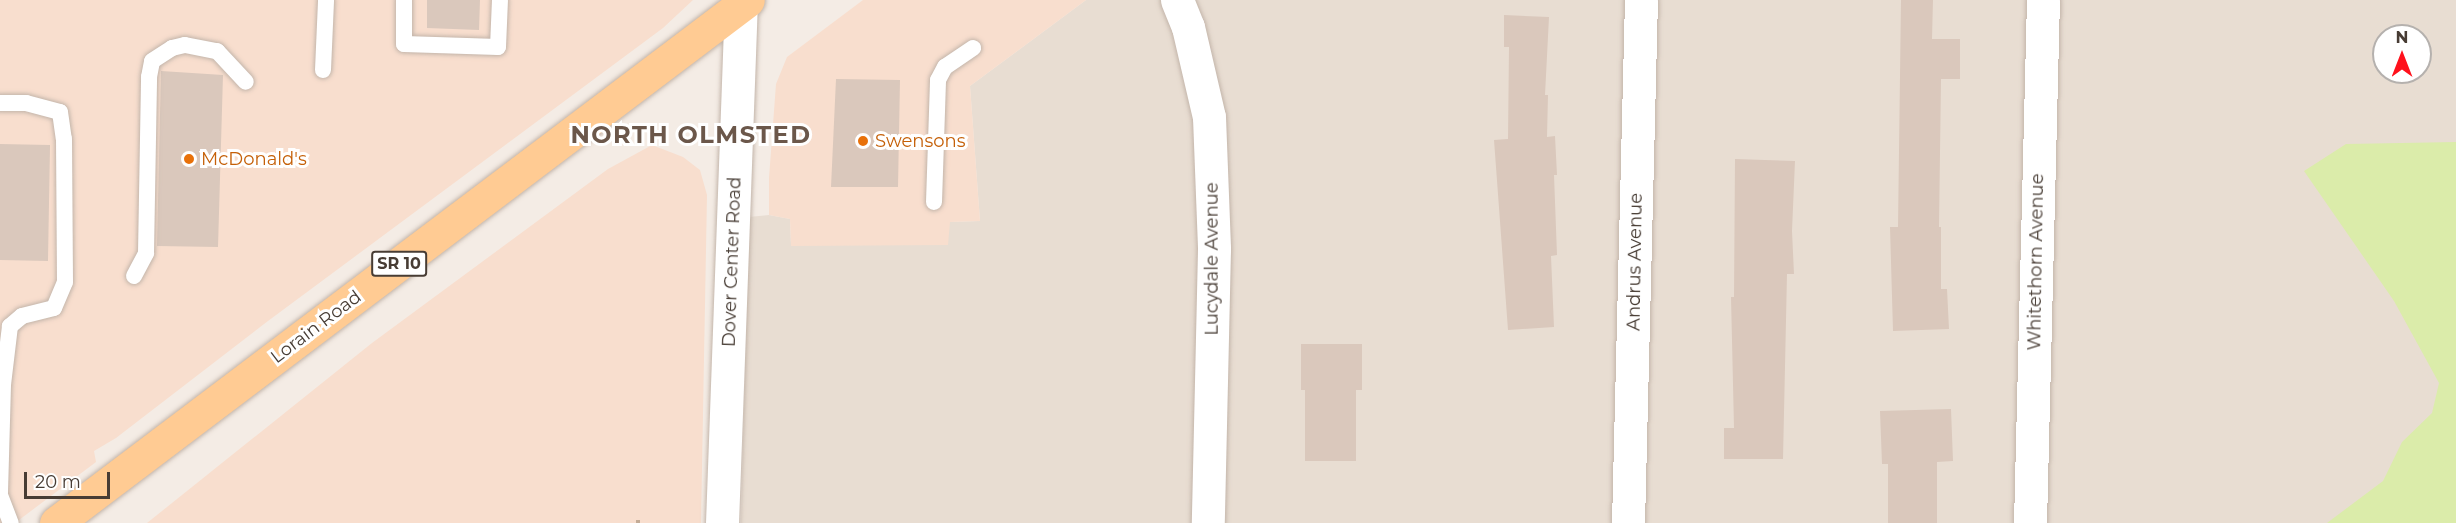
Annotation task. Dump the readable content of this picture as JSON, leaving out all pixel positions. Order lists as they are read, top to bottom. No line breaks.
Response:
{"streets":{"main road":["SR 10","Lorain Road"],"street":["Lucydale Avenue","Dover Center Road","Andrus Avenue","Whitethorn Avenue"]},"crossings":[["Dover Center Road","Lorain Road"]],"districts":["NORTH OLMSTED"],"places":["Swensons","McDonald's"],"scale_bar":"20 m","north":"top"}
